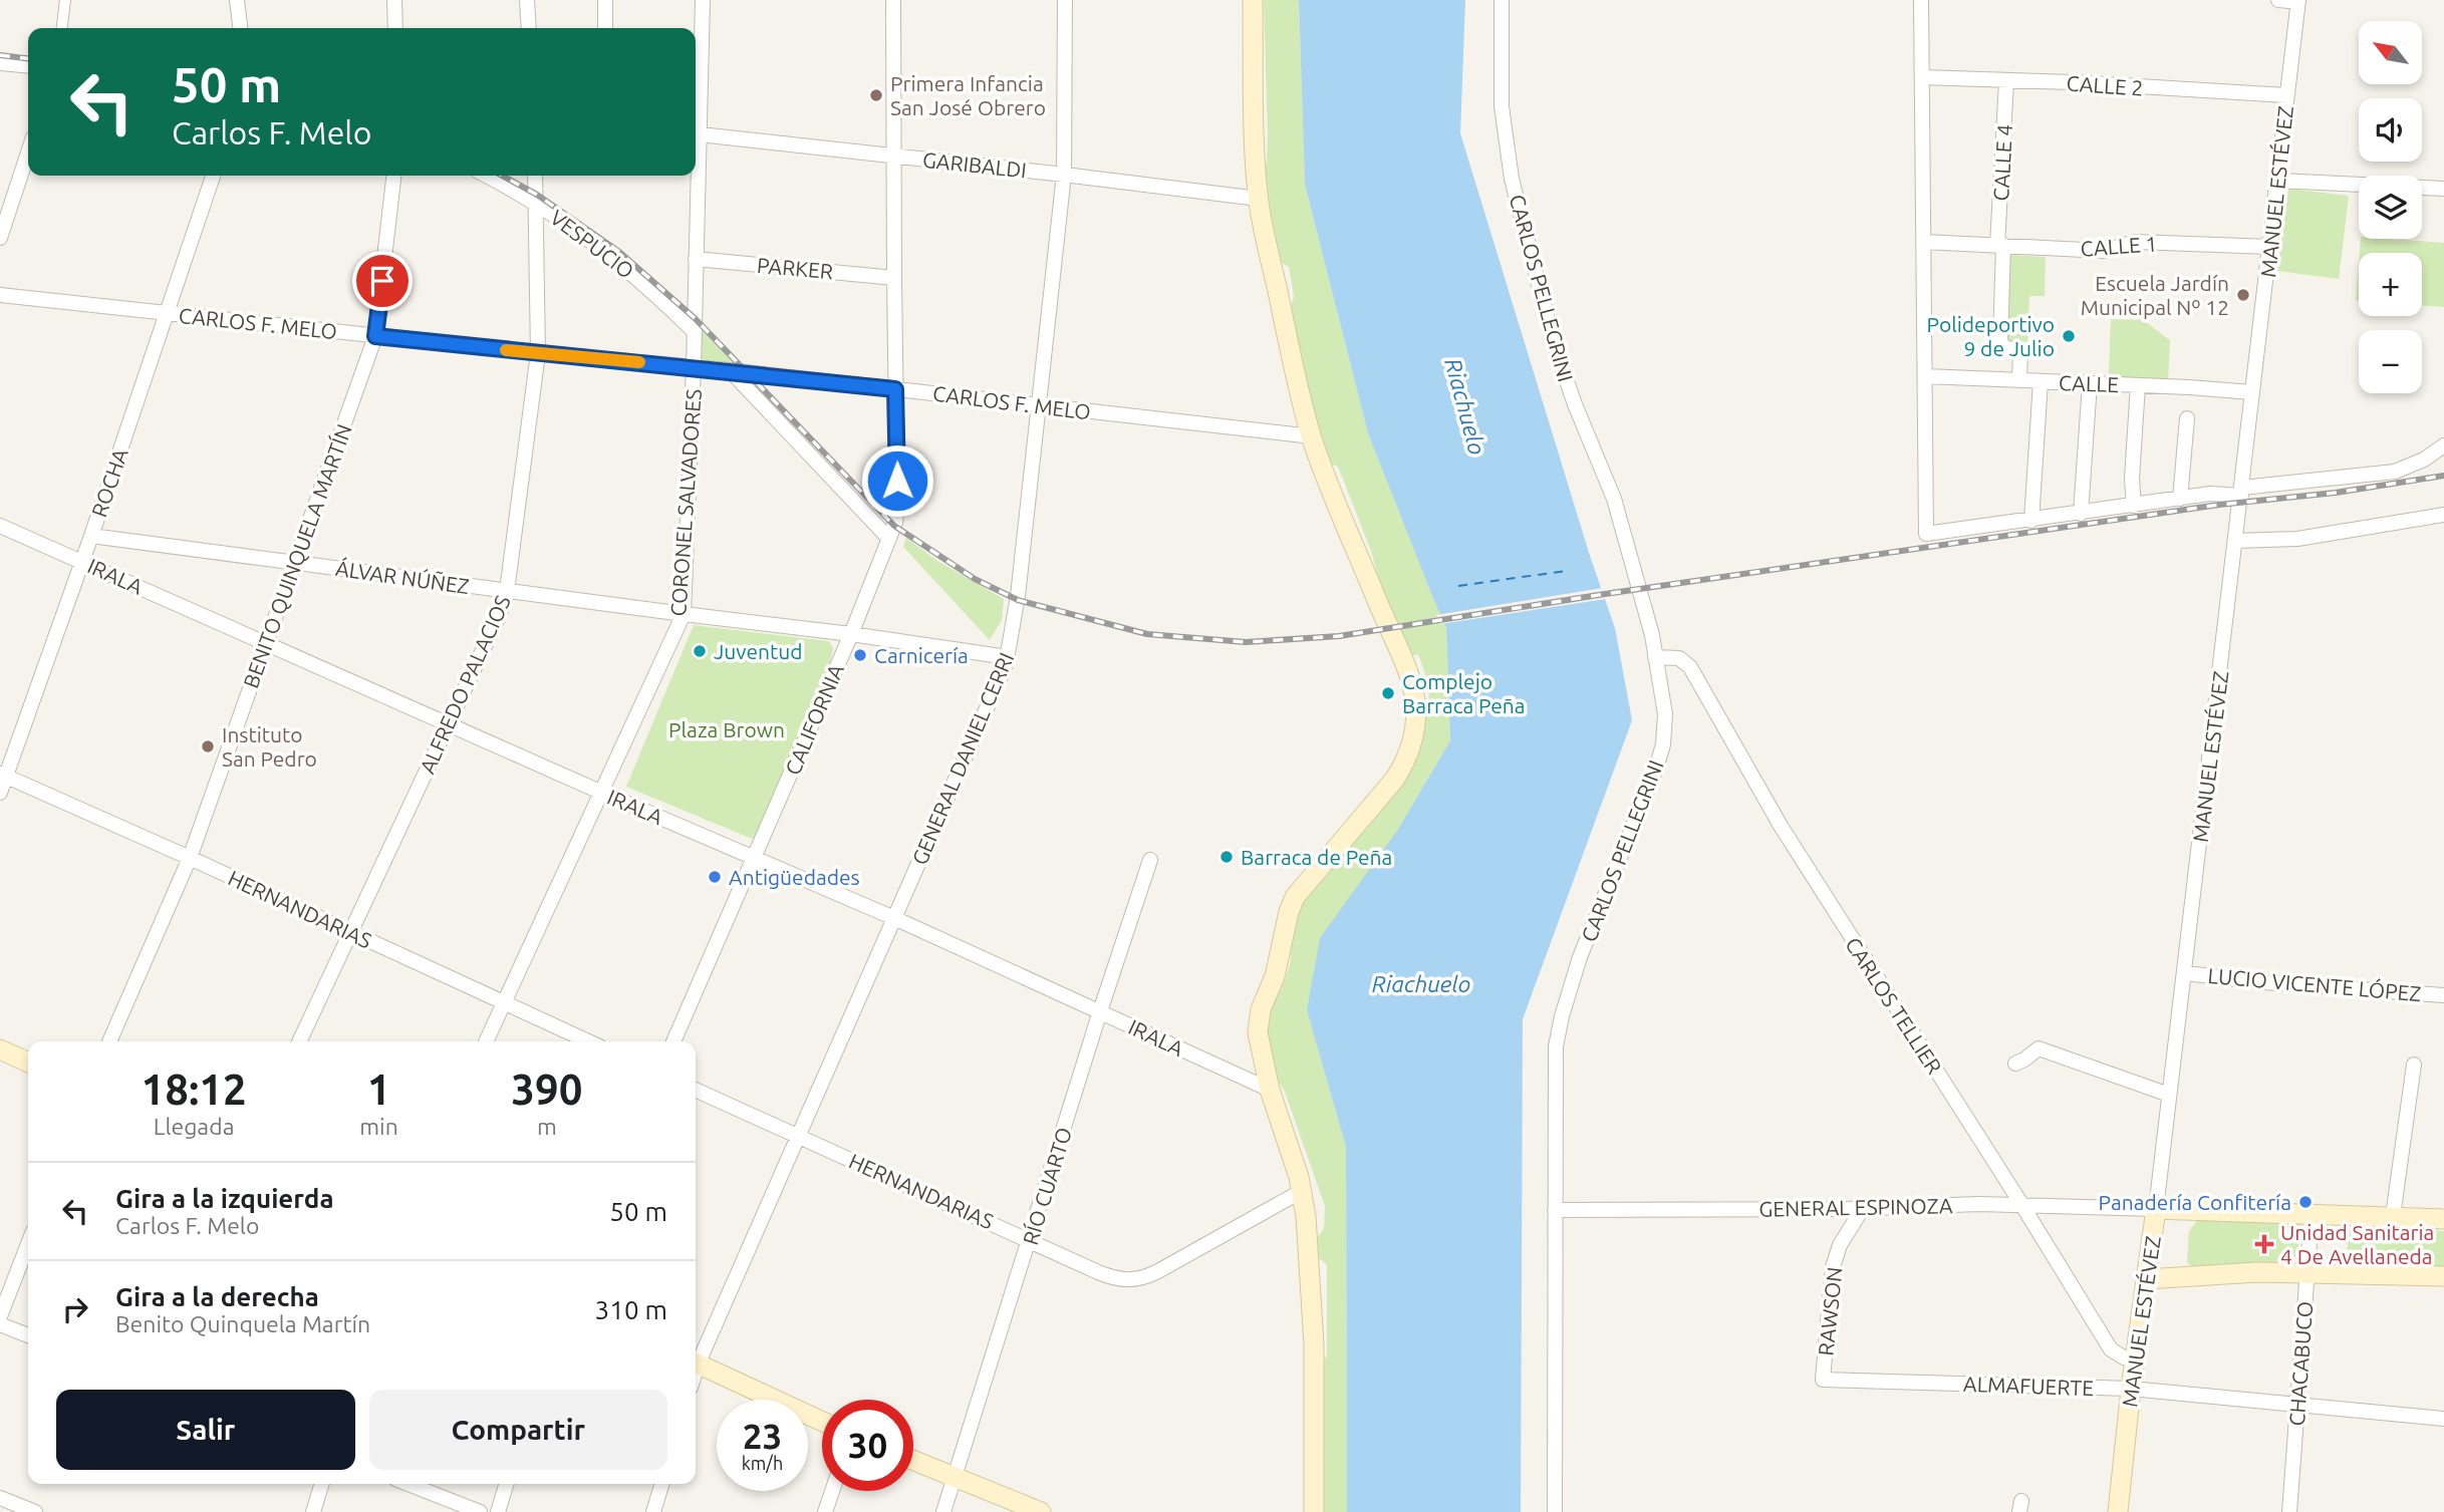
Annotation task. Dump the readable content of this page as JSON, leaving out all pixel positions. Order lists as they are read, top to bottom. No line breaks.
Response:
{"streets":{"main road":["MANUEL ESTÉVEZ"],"street":["CALLE 2","CALLE 4","GARIBALDI","VESPUCIO","CALLE 1","PARKER","CARLOS PELLEGRINI","CARLOS F. MELO","CALLE","ROCHA","CORONEL SALVADORES","BENITO QUINQUELA MARTÍN","IRALA","ÁLVAR NÚÑEZ","ALFREDO PALACIOS","CALIFORNIA","GENERAL DANIEL CERRI","HERNANDARIAS","LUCIO VICENTE LÓPEZ","CARLOS TELLIER","RÍO CUARTO","GENERAL ESPINOZA","RAWSON","CHACABUCO","ALMAFUERTE"]},"crossings":[["CALLE 2","CALLE 4"],["CALLE 2","MANUEL ESTÉVEZ"],["CALLE 4","CALLE 1"],["CALLE 4","CALLE"],["GARIBALDI","CALIFORNIA"],["GARIBALDI","GENERAL DANIEL CERRI"],["MANUEL ESTÉVEZ","CALLE 1"],["MANUEL ESTÉVEZ","CALLE"],["MANUEL ESTÉVEZ","LUCIO VICENTE LÓPEZ"],["MANUEL ESTÉVEZ","CARLOS TELLIER"],["MANUEL ESTÉVEZ","GENERAL ESPINOZA"],["MANUEL ESTÉVEZ","ALMAFUERTE"],["VESPUCIO","CORONEL SALVADORES"],["VESPUCIO","ALFREDO PALACIOS"],["PARKER","CORONEL SALVADORES"],["PARKER","CALIFORNIA"],["CARLOS PELLEGRINI","CARLOS TELLIER"],["CARLOS PELLEGRINI","GENERAL ESPINOZA"],["CARLOS F. MELO","ROCHA"],["CARLOS F. MELO","CORONEL SALVADORES"],["CARLOS F. MELO","BENITO QUINQUELA MARTÍN"],["CARLOS F. MELO","ALFREDO PALACIOS"],["CARLOS F. MELO","CALIFORNIA"],["CARLOS F. MELO","GENERAL DANIEL CERRI"],["ROCHA","IRALA"],["ROCHA","ÁLVAR NÚÑEZ"],["ROCHA","HERNANDARIAS"],["CORONEL SALVADORES","IRALA"],["CORONEL SALVADORES","ÁLVAR NÚÑEZ"],["CORONEL SALVADORES","HERNANDARIAS"],["BENITO QUINQUELA MARTÍN","IRALA"],["BENITO QUINQUELA MARTÍN","ÁLVAR NÚÑEZ"],["BENITO QUINQUELA MARTÍN","HERNANDARIAS"],["IRALA","ALFREDO PALACIOS"],["IRALA","CALIFORNIA"],["IRALA","GENERAL DANIEL CERRI"],["IRALA","RÍO CUARTO"],["ÁLVAR NÚÑEZ","ALFREDO PALACIOS"],["ÁLVAR NÚÑEZ","CALIFORNIA"],["ÁLVAR NÚÑEZ","GENERAL DANIEL CERRI"],["ALFREDO PALACIOS","HERNANDARIAS"],["GENERAL DANIEL CERRI","HERNANDARIAS"],["HERNANDARIAS","RÍO CUARTO"],["CARLOS TELLIER","GENERAL ESPINOZA"],["GENERAL ESPINOZA","RAWSON"],["RAWSON","ALMAFUERTE"],["CHACABUCO","ALMAFUERTE"]],"water":["Riachuelo"],"parks":["Plaza Brown"],"places":{"other":["Primera Infancia San José Obrero","Escuela Jardín Municipal Nº 12","Polideportivo 9 de Julio","Juventud","Carnicería","Complejo Barraca Peña","Instituto San Pedro","Barraca de Peña","Antigüedades","Panadería Confitería"],"health":["Unidad Sanitaria 4 De Avellaneda"]},"north":"top left","page":{"map_buttons":["+","−"],"turn":["50 m","Carlos F. Melo"],"eta":["18:12","Llegada","1","min","390","m"],"list":[{"name":"Gira a la izquierda","note":"Carlos F. Melo","value":"50 m"},{"name":"Gira a la derecha","note":"Benito Quinquela Martín","value":"310 m"}],"buttons":["Salir","Compartir"],"speed":"23 km/h","limit":"30"}}
